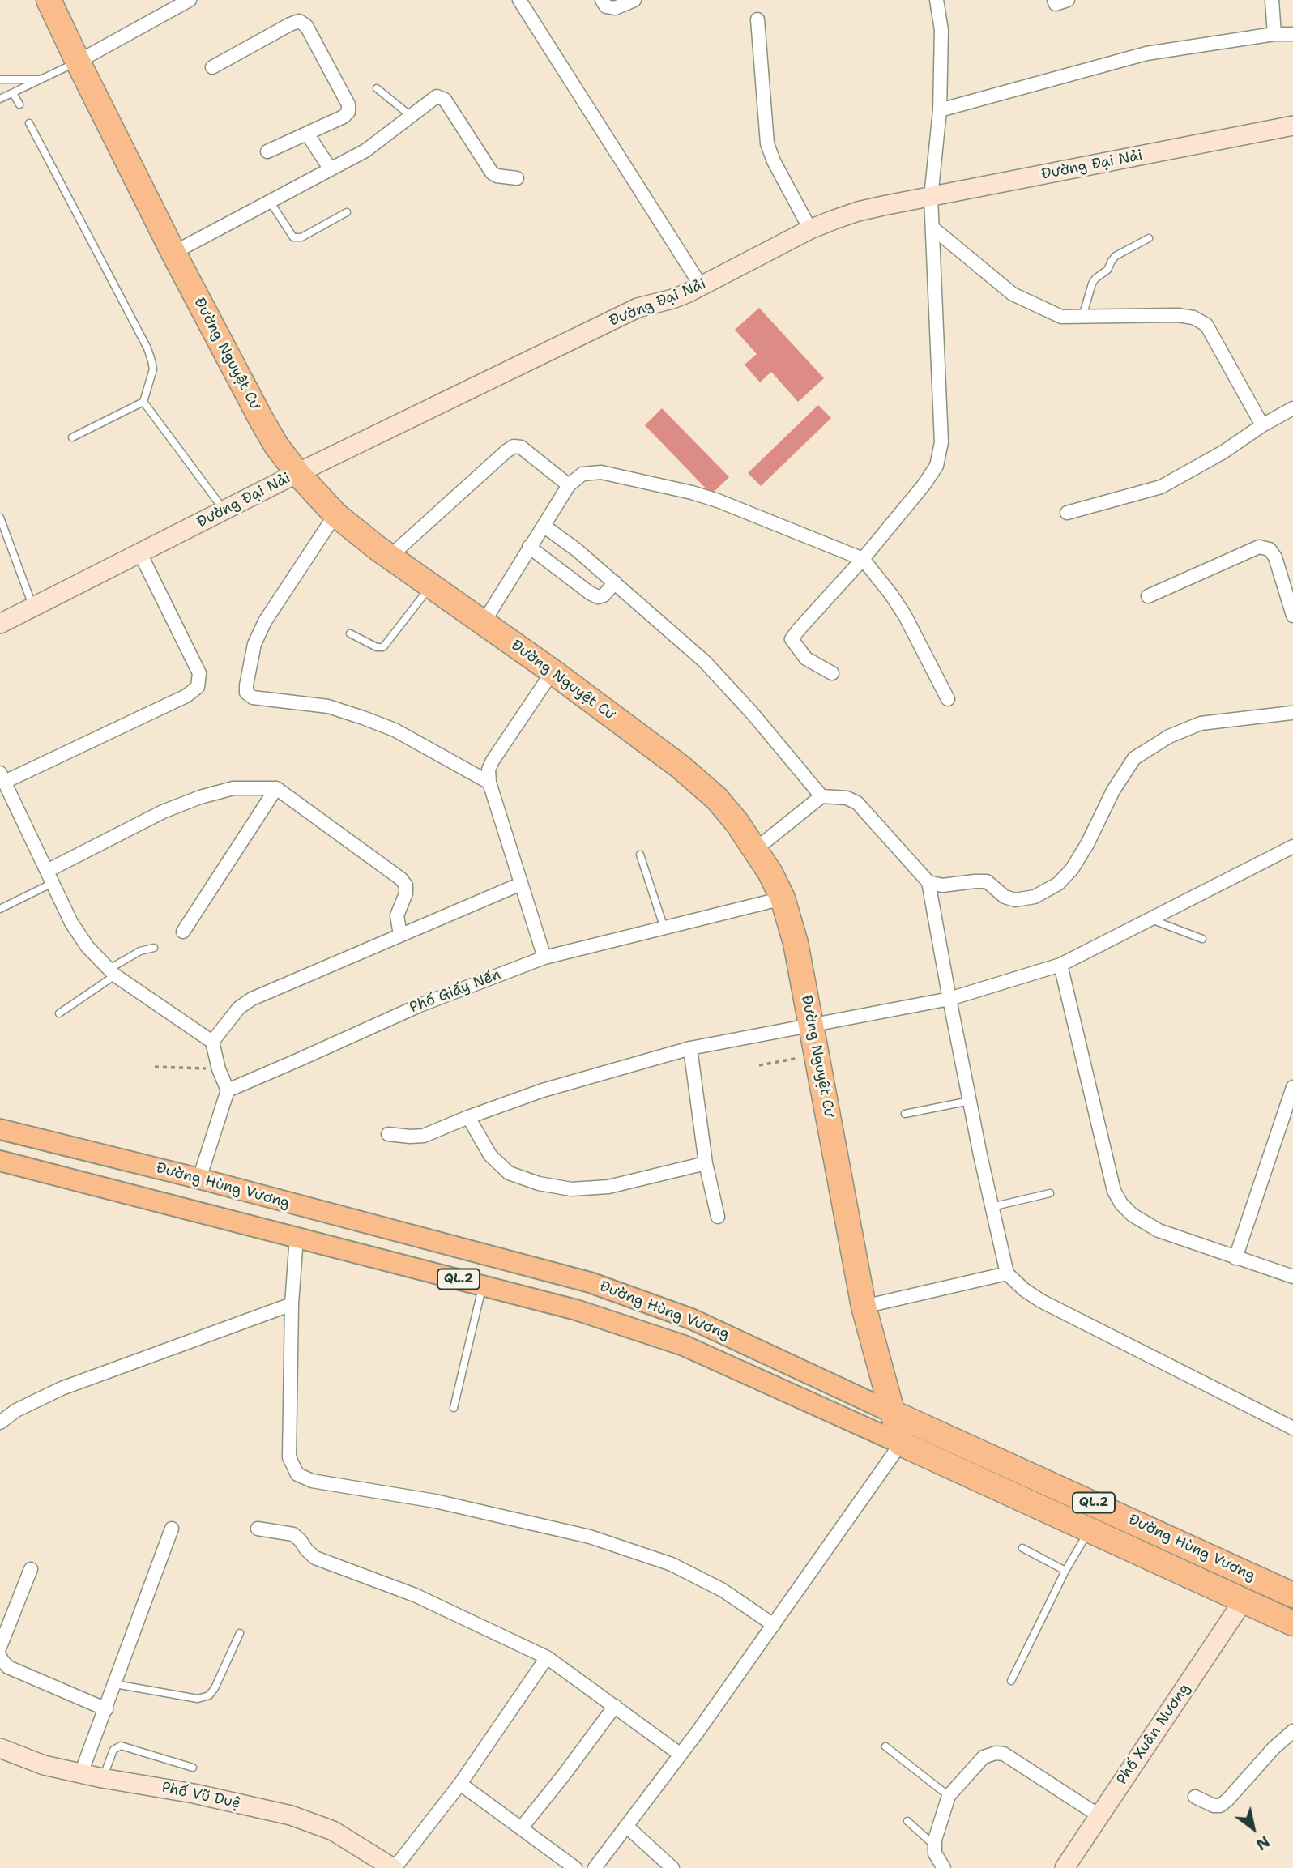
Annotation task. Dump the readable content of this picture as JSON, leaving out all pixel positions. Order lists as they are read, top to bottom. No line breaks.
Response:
{"streets":{"highway":["Đường Nguyệt Cư","Đường Hùng Vương","QL.2"],"street":["Đường Đại Nải","Phố Giấy Nến","Phố Xuân Nương","Phố Vũ Duệ"]},"crossings":[["Đường Đại Nải","Đường Nguyệt Cư"],["Đường Nguyệt Cư","Phố Giấy Nến"],["Đường Nguyệt Cư","Đường Hùng Vương"],["Đường Hùng Vương","Phố Xuân Nương"]],"north":"bottom right"}
